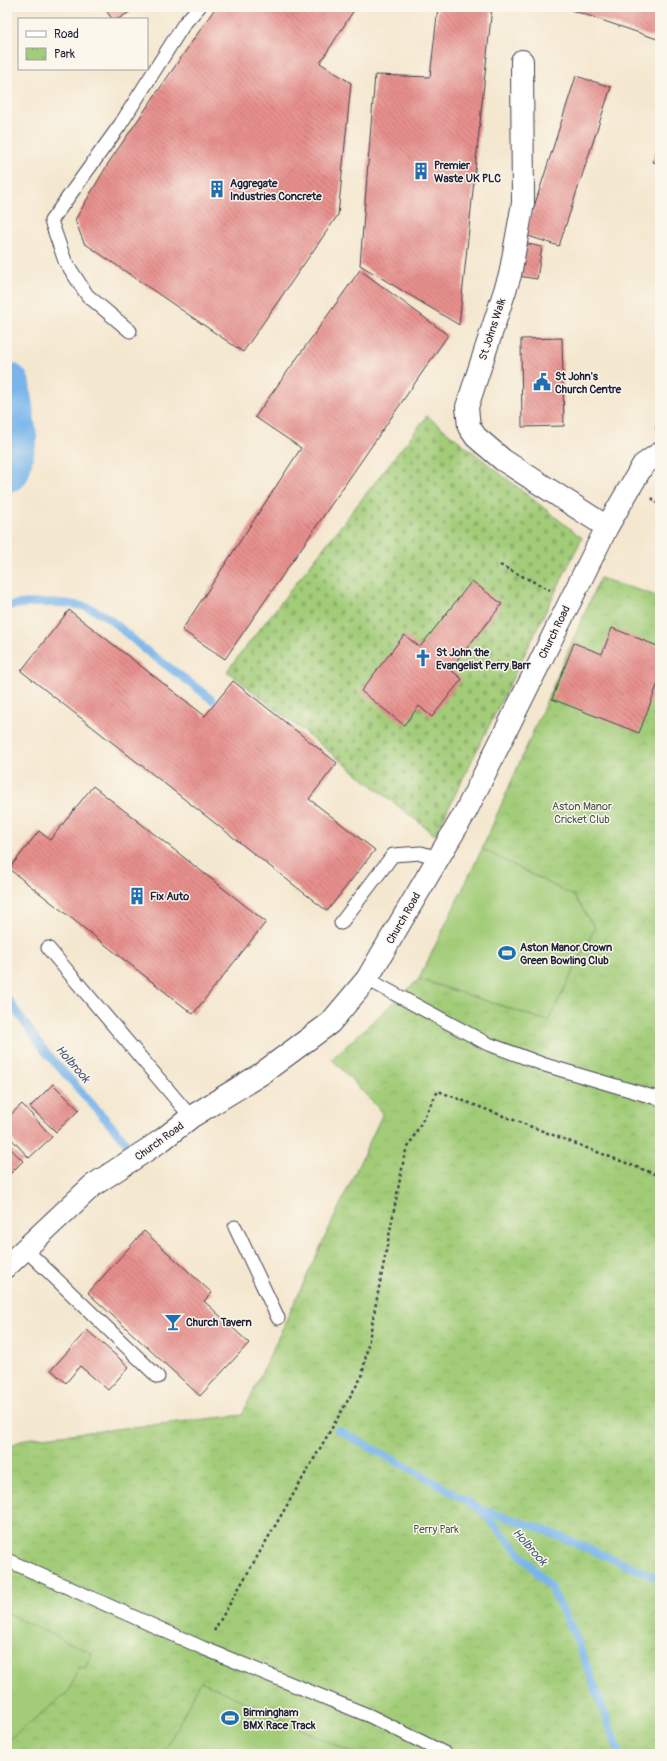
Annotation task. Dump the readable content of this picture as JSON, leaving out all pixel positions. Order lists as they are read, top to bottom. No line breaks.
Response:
{"streets":{"street":["St Johns Walk","Church Road"]},"crossings":[["St Johns Walk","Church Road"]],"water":["Holbrook"],"parks":["Aston Manor Cricket Club","Perry Park"],"places":{"building":["Premier Waste UK PLC","Aggregate Industries Concrete","Fix Auto"],"public building":["St John's Church Centre"],"church":["St John the Evangelist Perry Barr"],"sports":["Aston Manor Crown Green Bowling Club","Birmingham BMX Race Track"],"bar":["Church Tavern"]},"legend":["Road","Park"]}
